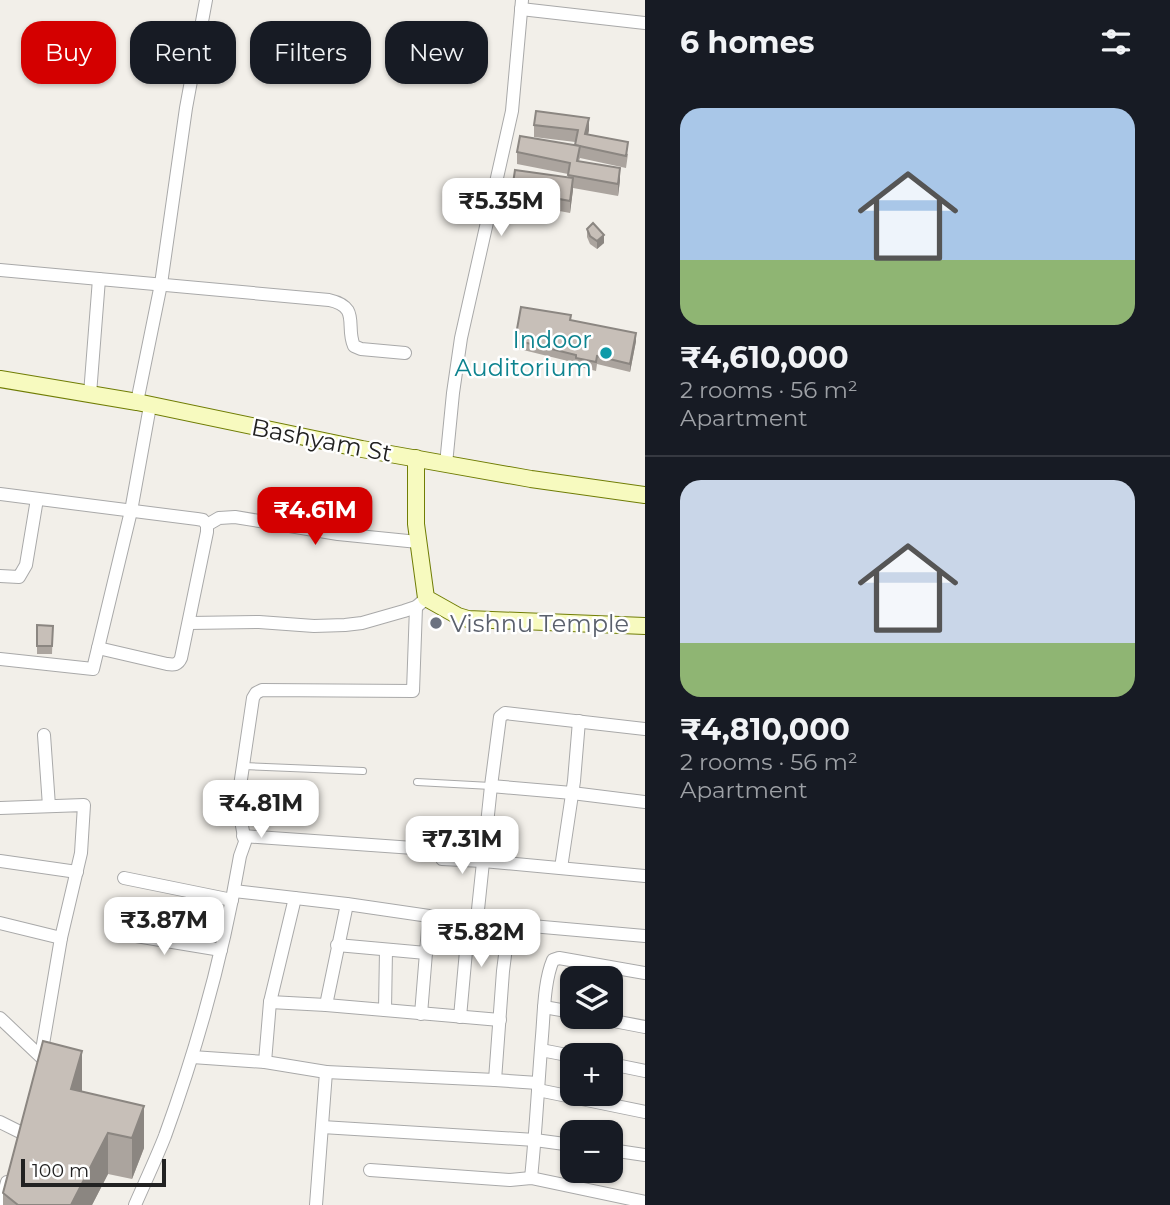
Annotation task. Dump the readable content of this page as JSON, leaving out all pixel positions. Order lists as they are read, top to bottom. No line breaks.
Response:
{"streets":{"street":["Bashyam St"]},"places":["Indoor Auditorium","Vishnu Temple"],"scale_bar":"100 m","page":{"heading":"6 homes","chip":["Buy","Rent","Filters","New"],"list":[{"name":"₹4,610,000","note":"2 rooms · 56 m² · Apartment"},{"name":"₹4,810,000","note":"2 rooms · 56 m² · Apartment"}],"price":["₹5.35M","₹4.61M","₹4.81M","₹7.31M","₹3.87M","₹5.82M"],"map_buttons":["+","−"],"scale":"100 m"}}
